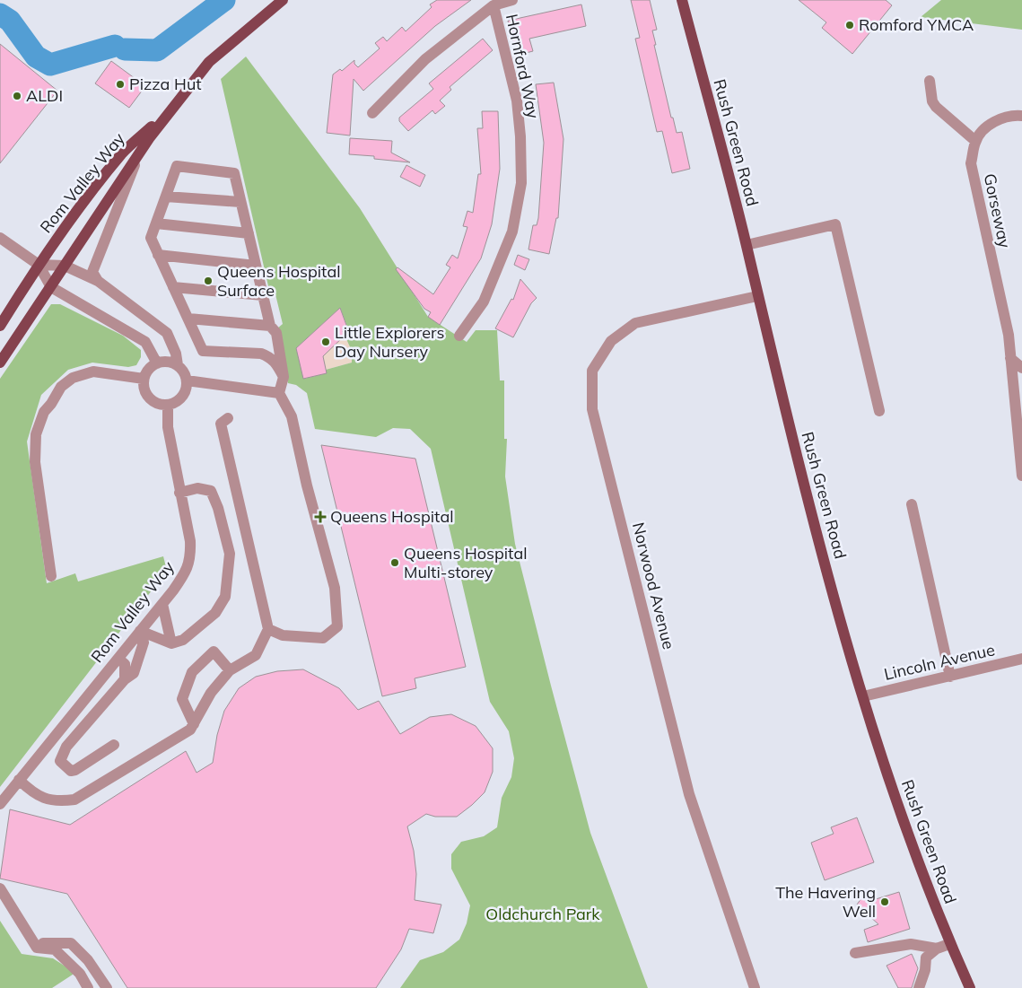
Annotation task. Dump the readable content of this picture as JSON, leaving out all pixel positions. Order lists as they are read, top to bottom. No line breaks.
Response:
{"streets":{"main road":["Rush Green Road","Rom Valley Way"],"street":["Hornford Way","Gorseway","Norwood Avenue","Lincoln Avenue"]},"crossings":[["Rush Green Road","Norwood Avenue"],["Rush Green Road","Lincoln Avenue"]],"parks":["Oldchurch Park"],"places":{"other":["Romford YMCA","Pizza Hut","ALDI","Queens Hospital Surface","Little Explorers Day Nursery","Queens Hospital Multi-storey","The Havering Well"],"health":["Queens Hospital"]}}
